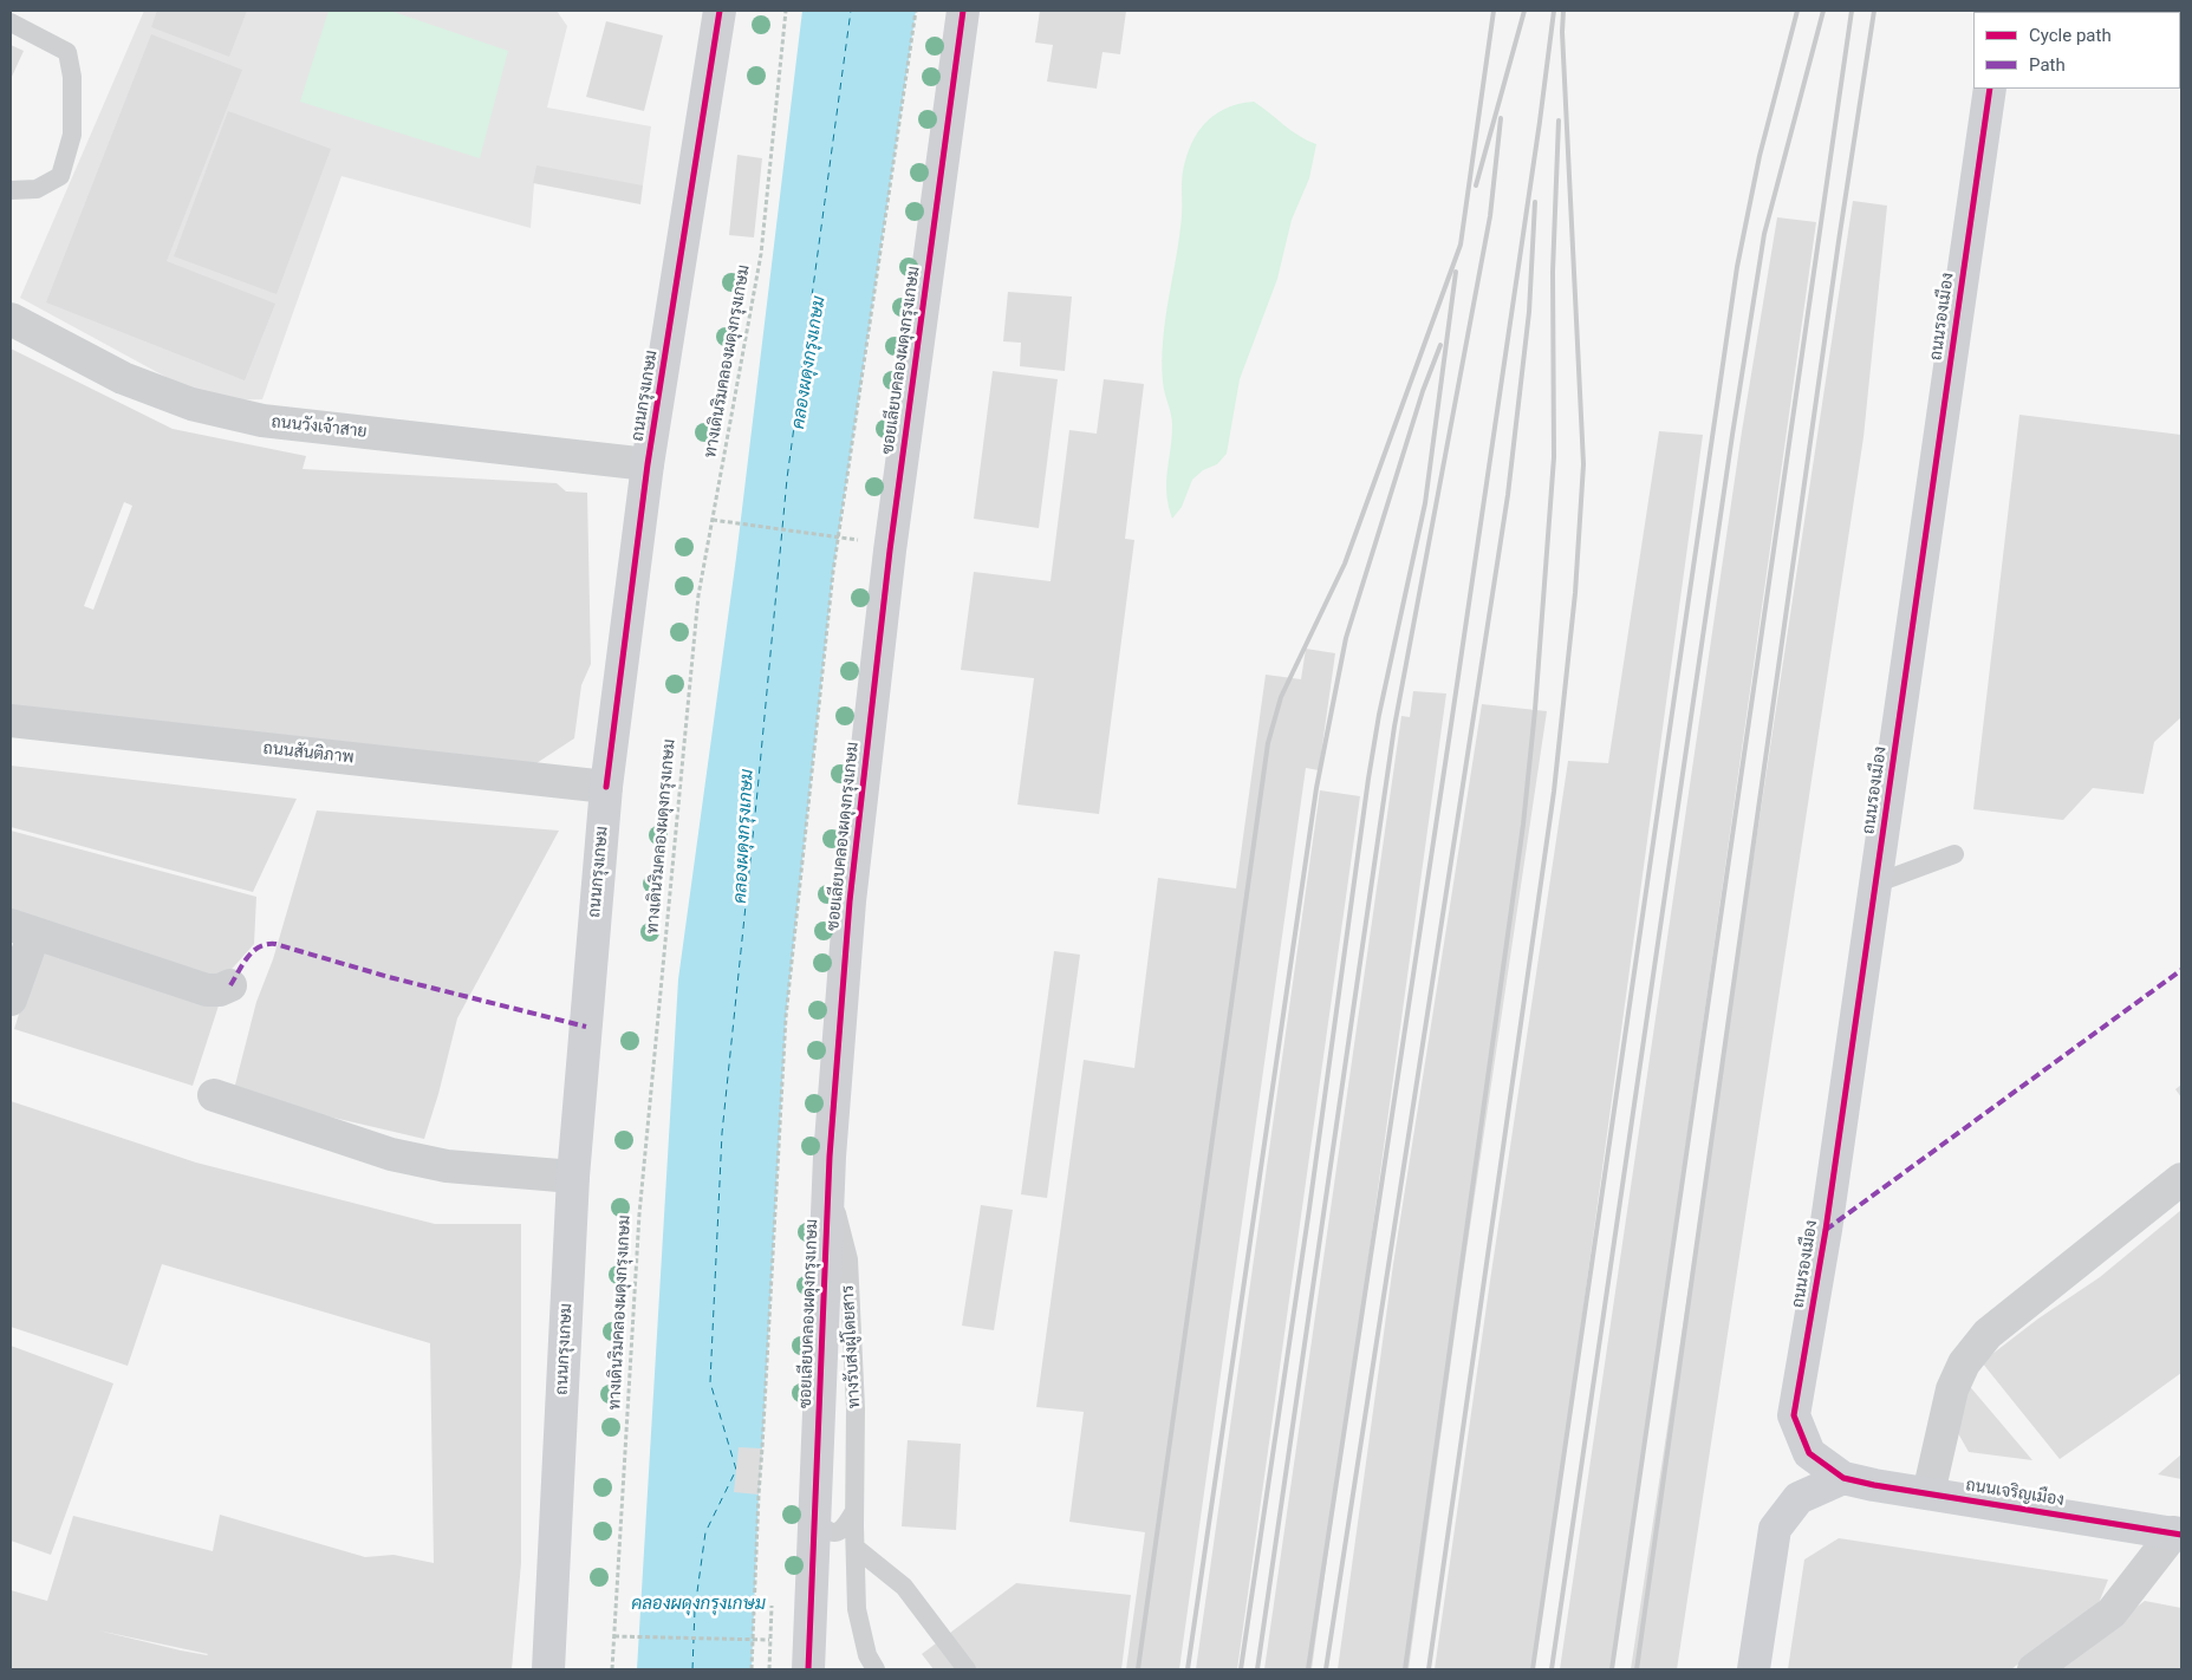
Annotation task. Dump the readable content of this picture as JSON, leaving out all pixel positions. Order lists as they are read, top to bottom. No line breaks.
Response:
{"streets":{"street":["ถนนรองเมือง","ซอยเลียบคลองผดุงกรุงเกษม","ถนนกรุงเกษม","ถนนวังเจ้าสาย","ถนนสันติภาพ","ถนนเจริญเมือง"],"lane":["ทางรับส่งผู้โดยสาร"],"path":["ทางเดินริมคลองผดุงกรุงเกษม"]},"crossings":[["ถนนรองเมือง","ถนนเจริญเมือง"],["ซอยเลียบคลองผดุงกรุงเกษม","ทางรับส่งผู้โดยสาร"],["ถนนกรุงเกษม","ถนนวังเจ้าสาย"],["ถนนกรุงเกษม","ถนนสันติภาพ"]],"water":["คลองผดุงกรุงเกษม"],"legend":["Cycle path","Path"]}
